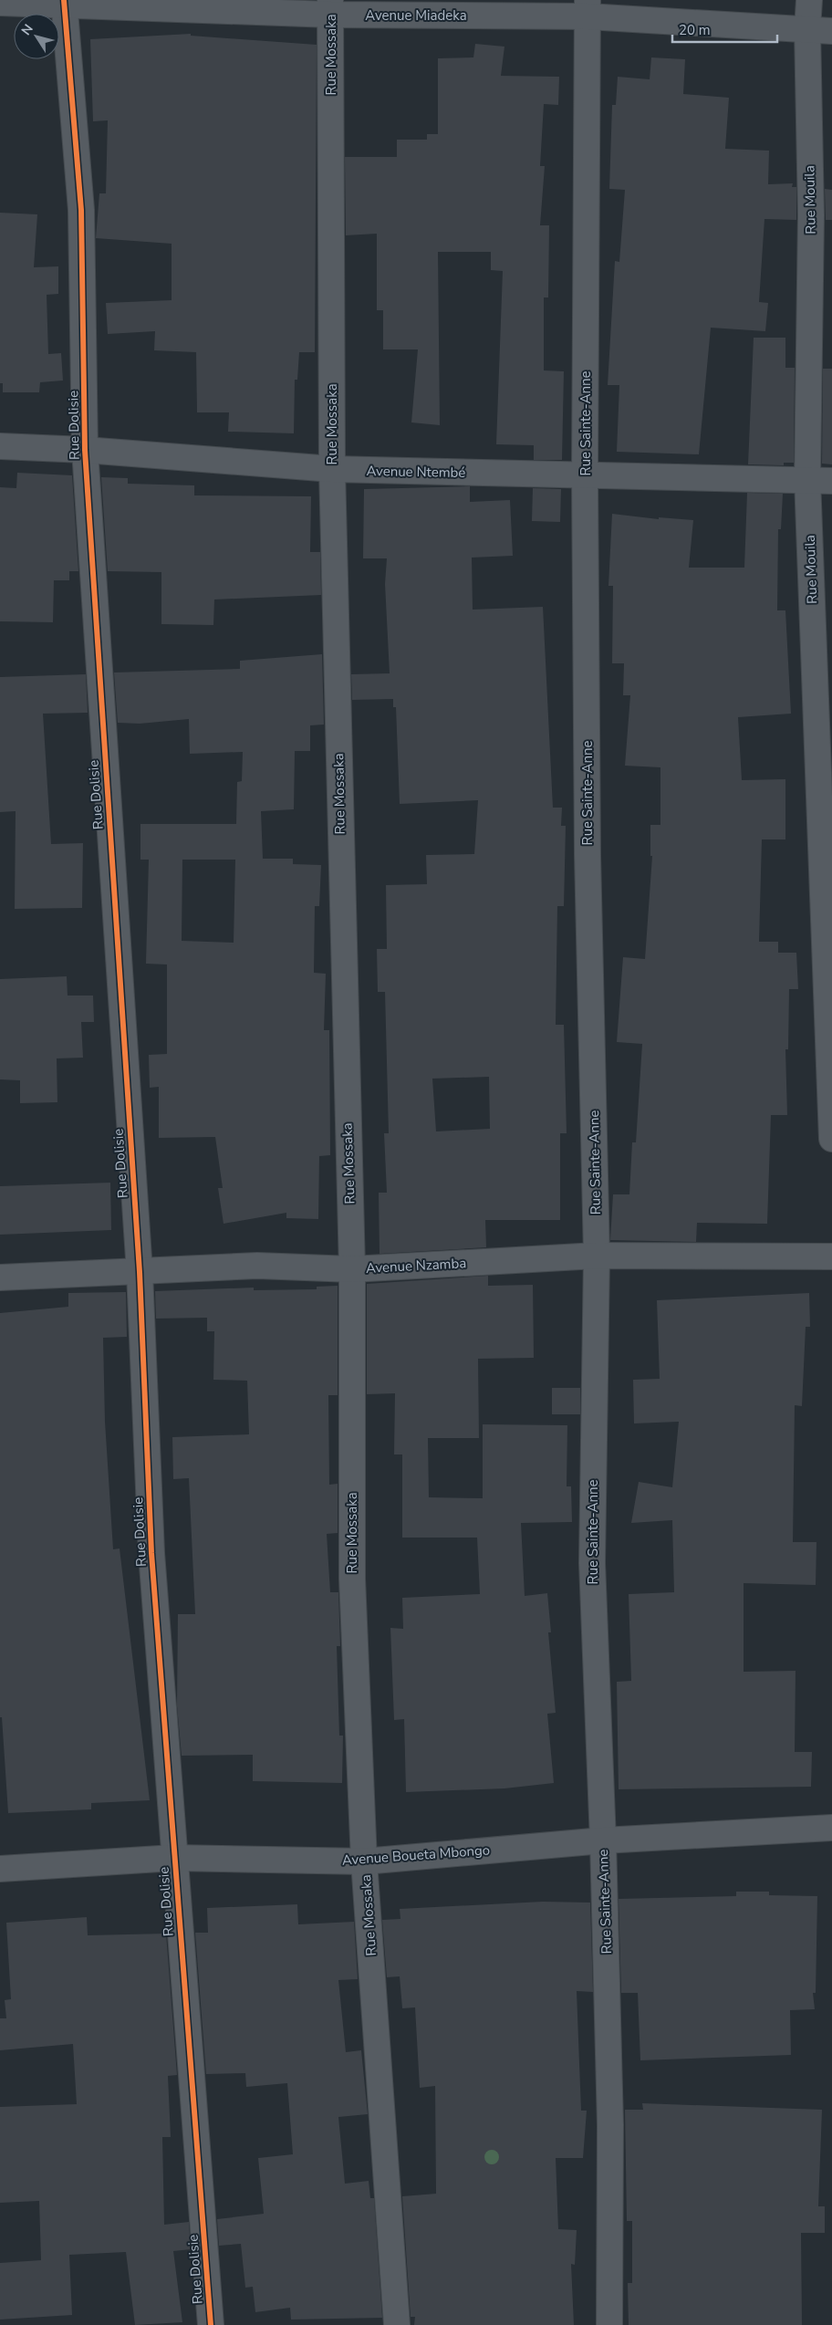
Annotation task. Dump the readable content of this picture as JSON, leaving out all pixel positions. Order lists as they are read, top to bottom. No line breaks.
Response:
{"streets":{"street":["Avenue Miadeka","Rue Mossaka","Rue Mouila","Rue Sainte-Anne","Rue Dolisie","Avenue Ntembé","Avenue Nzamba","Avenue Boueta Mbongo"]},"crossings":[["Avenue Miadeka","Rue Mossaka"],["Avenue Miadeka","Rue Mouila"],["Avenue Miadeka","Rue Sainte-Anne"],["Avenue Miadeka","Rue Dolisie"],["Rue Mossaka","Avenue Ntembé"],["Rue Mossaka","Avenue Nzamba"],["Rue Mossaka","Avenue Boueta Mbongo"],["Rue Mouila","Avenue Ntembé"],["Rue Sainte-Anne","Avenue Ntembé"],["Rue Sainte-Anne","Avenue Nzamba"],["Rue Sainte-Anne","Avenue Boueta Mbongo"],["Rue Dolisie","Avenue Ntembé"],["Rue Dolisie","Avenue Nzamba"],["Rue Dolisie","Avenue Boueta Mbongo"]],"scale_bar":"20 m","north":"top left"}
